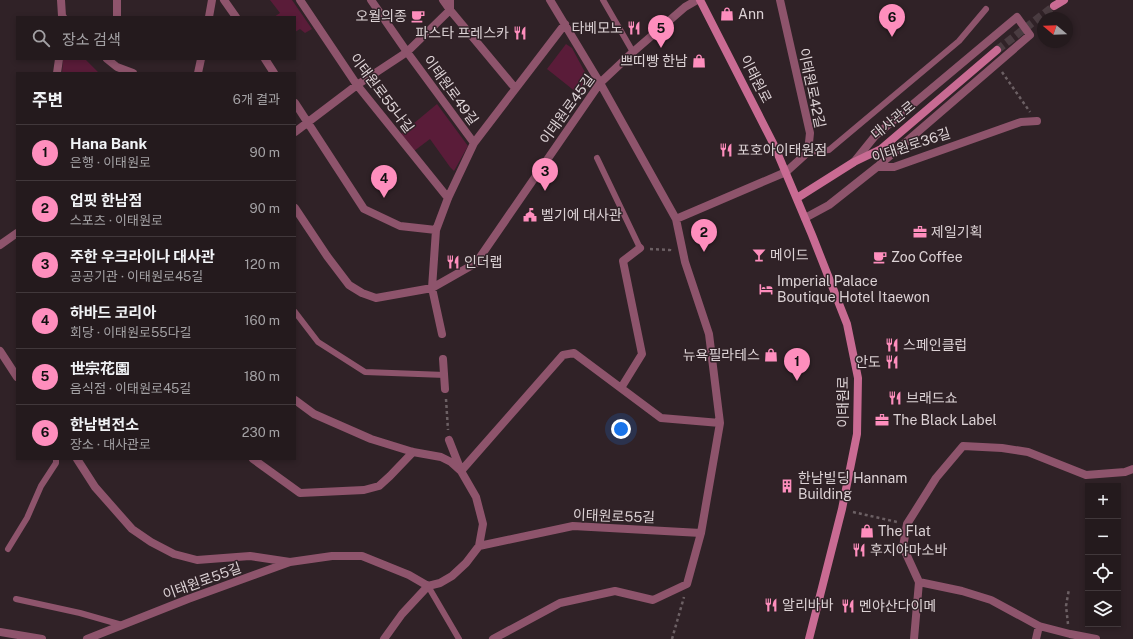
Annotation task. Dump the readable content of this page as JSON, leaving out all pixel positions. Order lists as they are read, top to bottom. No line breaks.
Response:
{"streets":{"main road":["이태원로","대사관로"],"street":["이태원로42길","이태원로49길","이태원로55나길","이태원로45길","이태원로36길","이태원로55길"]},"crossings":[["이태원로","대사관로"],["이태원로","이태원로36길"],["이태원로49길","이태원로55나길"]],"places":{"shop":["Ann","쁘띠빵 한남","뉴욕필라테스","The Flat"],"cafe":["오월의종","Zoo Coffee"],"restaurant":["타베모노","파스타 프레스카","포호아이태원점","인더랩","스페인클럽","안도","브래드쇼","후지야마소바","알리바바","멘야산다이메"],"public building":["벨기에 대사관"],"office":["제일기획","The Black Label"],"bar":["메이드"],"hotel":["Imperial Palace Boutique Hotel Itaewon"],"building":["한남빌딩 Hannam Building"]},"north":"left","page":{"pins":["6","5","3","4","2","1"],"search":"장소 검색","heading":["주변","6개 결과"],"list":[{"mark":"1","name":"Hana Bank","note":"은행 · 이태원로","value":"90 m"},{"mark":"2","name":"업핏 한남점","note":"스포츠 · 이태원로","value":"90 m"},{"mark":"3","name":"주한 우크라이나 대사관","note":"공공기관 · 이태원로45길","value":"120 m"},{"mark":"4","name":"하바드 코리아","note":"회당 · 이태원로55다길","value":"160 m"},{"mark":"5","name":"世宗花園","note":"음식점 · 이태원로45길","value":"180 m"},{"mark":"6","name":"한남변전소","note":"장소 · 대사관로","value":"230 m"}],"map_buttons":["+","−"]}}
